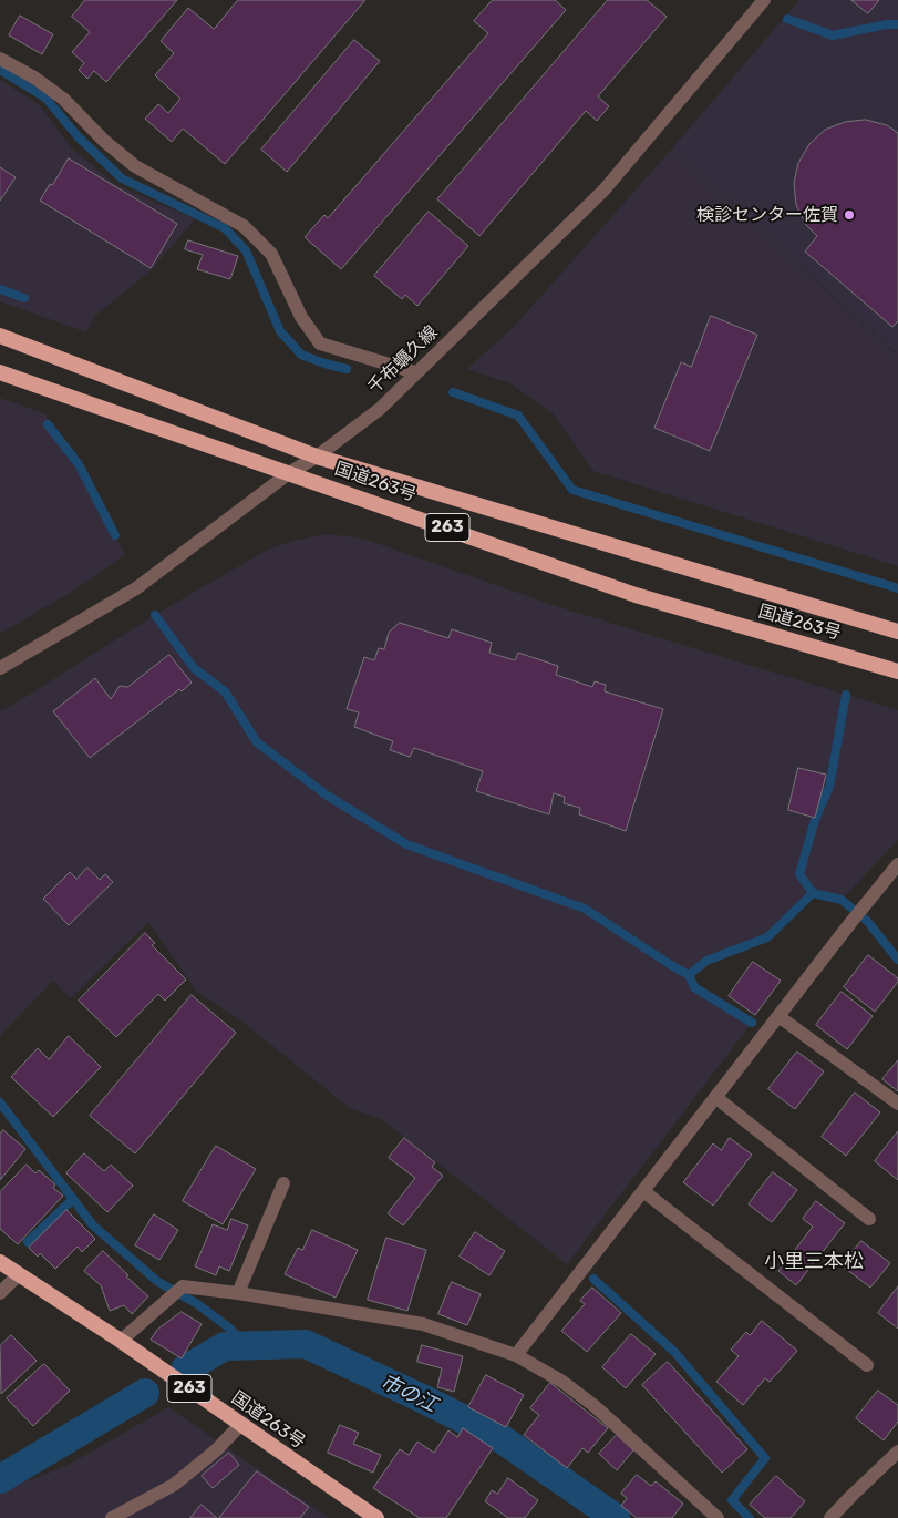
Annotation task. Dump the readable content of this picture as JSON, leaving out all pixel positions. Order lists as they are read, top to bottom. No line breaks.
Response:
{"streets":{"highway":["国道263号","263"],"street":["千布蠣久線"]},"crossings":[["千布蠣久線","国道263号"]],"districts":["小里三本松"],"water":["市の江"],"places":["検診センター佐賀"]}
